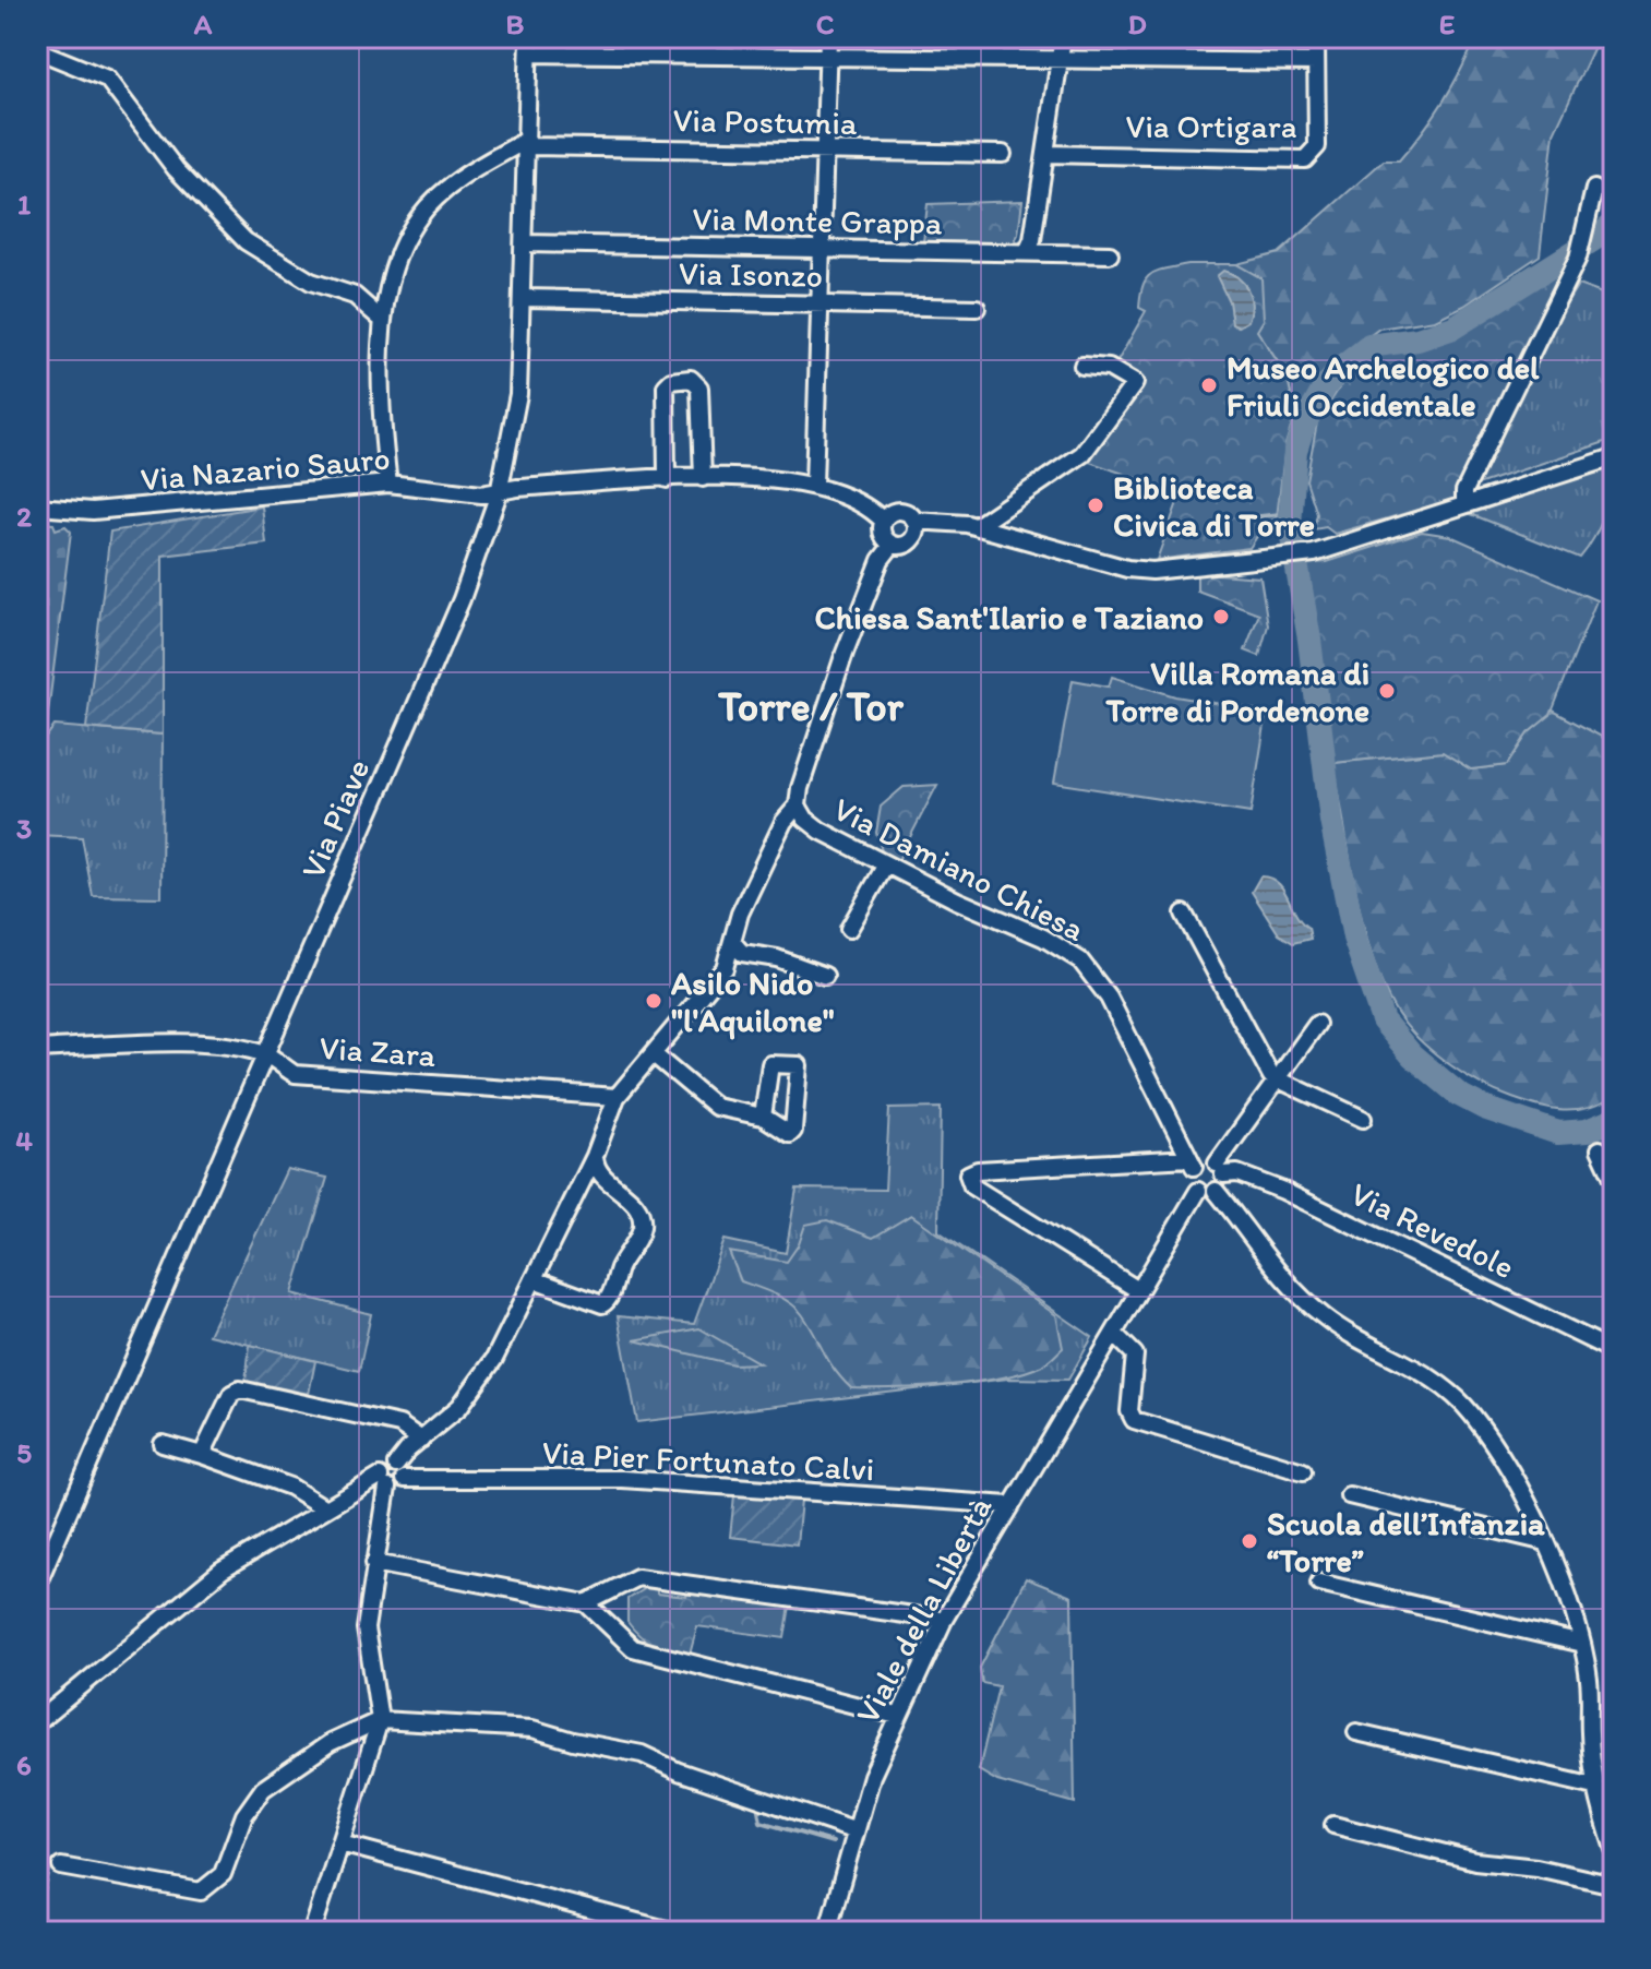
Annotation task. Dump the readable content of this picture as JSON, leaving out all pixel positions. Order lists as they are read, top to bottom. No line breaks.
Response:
{"streets":{"street":["Via Postumia","Via Ortigara","Via Monte Grappa","Via Isonzo","Via Nazario Sauro","Via Piave","Via Damiano Chiesa","Via Zara","Via Revedole","Via Pier Fortunato Calvi","Viale della Libertà"]},"crossings":[["Via Postumia","Via Piave"],["Via Monte Grappa","Via Piave"],["Via Isonzo","Via Piave"],["Via Nazario Sauro","Via Piave"],["Via Piave","Via Zara"],["Via Damiano Chiesa","Via Revedole"],["Via Damiano Chiesa","Viale della Libertà"],["Via Revedole","Viale della Libertà"],["Via Pier Fortunato Calvi","Viale della Libertà"]],"districts":["Torre / Tor"],"places":["Museo Archelogico del Friuli Occidentale","Biblioteca Civica di Torre","Chiesa Sant'Ilario e Taziano","Villa Romana di Torre di Pordenone","Asilo Nido \"l'Aquilone\"","Scuola dell’Infanzia “Torre”"],"grid":{"columns":["A","B","C","D","E"],"rows":["1","2","3","4","5","6"]}}
